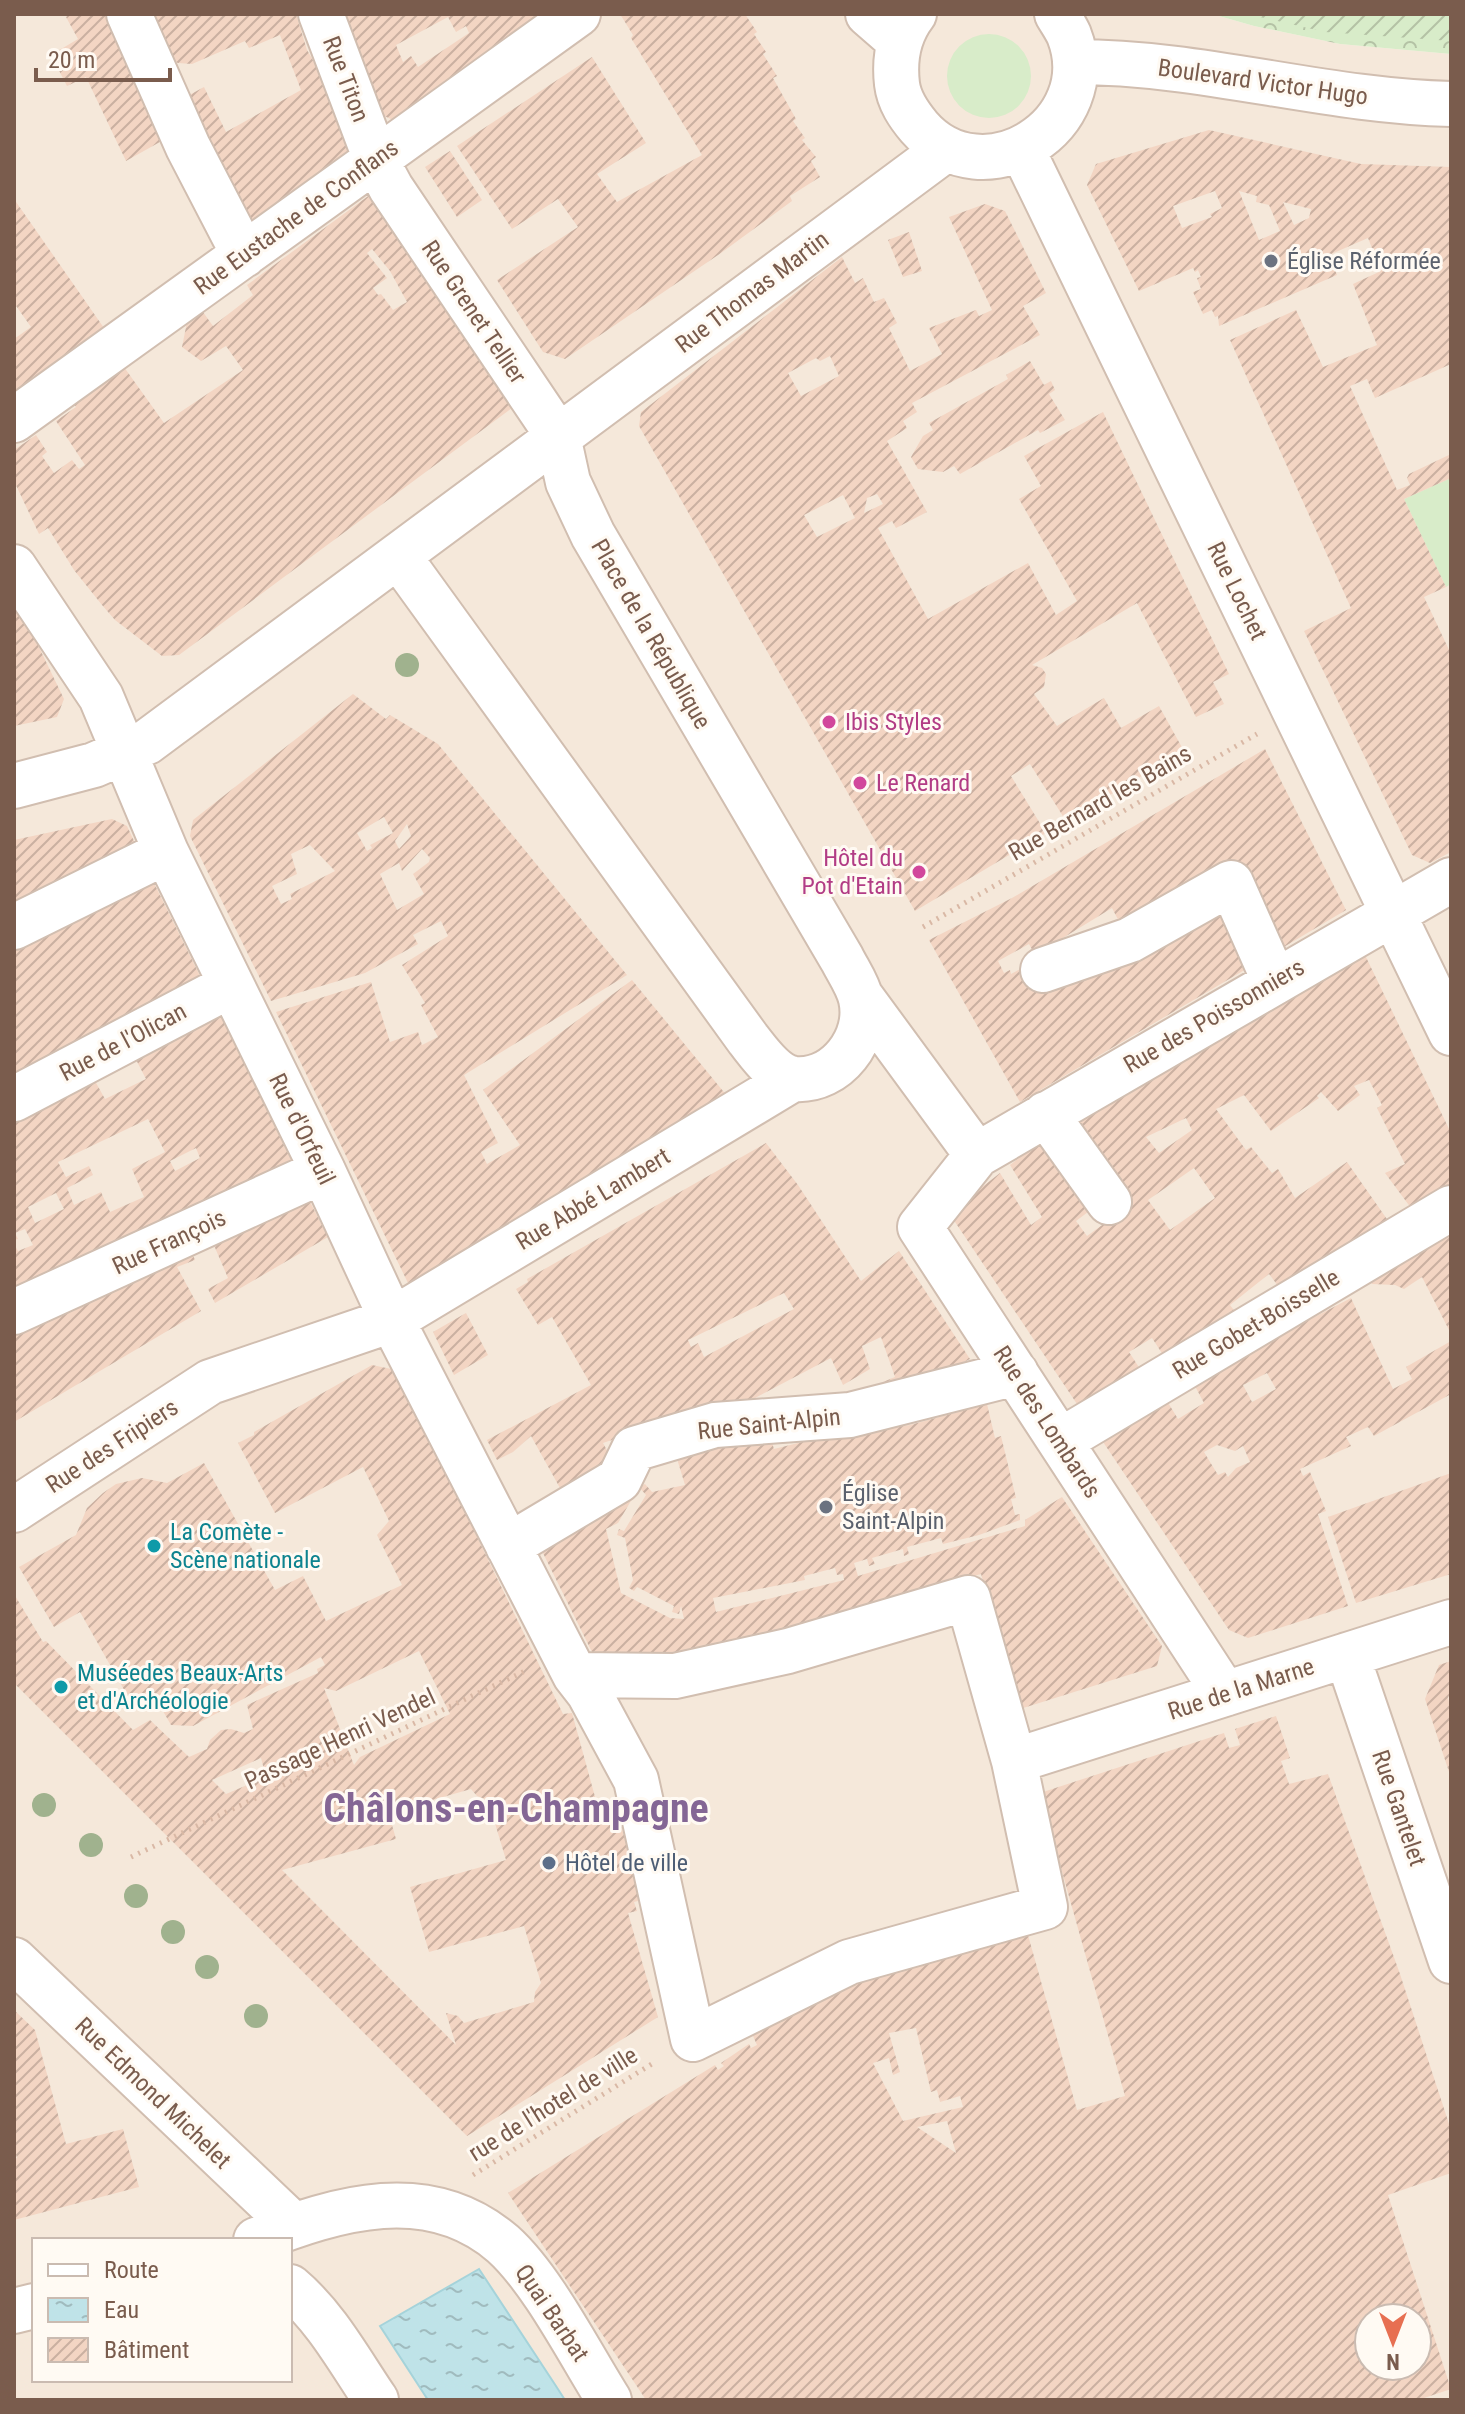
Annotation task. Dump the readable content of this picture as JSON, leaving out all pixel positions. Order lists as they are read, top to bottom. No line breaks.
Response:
{"streets":{"street":["Rue Titon","Boulevard Victor Hugo","Rue Eustache de Conflans","Rue Thomas Martin","Rue Grenet Tellier","Rue Lochet","Place de la République","Rue des Poissonniers","Rue de l'Olican","Rue d'Orfeuil","Rue Abbé Lambert","Rue François","Rue Gobet-Boisselle","Rue des Lombards","Rue Saint-Alpin","Rue des Fripiers","Rue de la Marne","Rue Gantelet","Rue Edmond Michelet","Quai Barbat"],"path":["Rue Bernard les Bains","Passage Henri Vendel","rue de l'hotel de ville"]},"crossings":[["Rue Titon","Rue Eustache de Conflans"],["Rue Titon","Rue Grenet Tellier"],["Rue Eustache de Conflans","Rue Grenet Tellier"],["Rue Thomas Martin","Rue Grenet Tellier"],["Rue Thomas Martin","Place de la République"],["Rue Grenet Tellier","Place de la République"],["Rue Lochet","Rue Bernard les Bains"],["Rue Lochet","Rue des Poissonniers"],["Place de la République","Rue des Lombards"],["Rue de l'Olican","Rue d'Orfeuil"],["Rue d'Orfeuil","Rue Abbé Lambert"],["Rue d'Orfeuil","Rue François"],["Rue d'Orfeuil","Rue Saint-Alpin"],["Rue d'Orfeuil","Passage Henri Vendel"],["Rue d'Orfeuil","rue de l'hotel de ville"],["Rue Abbé Lambert","Rue des Fripiers"],["Rue Gobet-Boisselle","Rue des Lombards"],["Rue des Lombards","Rue Saint-Alpin"],["Rue des Lombards","Rue de la Marne"],["Rue de la Marne","Rue Gantelet"],["Rue Edmond Michelet","Quai Barbat"],["rue de l'hotel de ville","Quai Barbat"]],"districts":["Châlons-en-Champagne"],"places":["Église Réformée","Ibis Styles","Le Renard","Hôtel du Pot d'Etain","Église Saint-Alpin","La Comète - Scène nationale","Muséedes Beaux-Arts et d'Archéologie","Hôtel de ville"],"legend":["Route","Eau","Bâtiment"],"scale_bar":"20 m","north":"bottom"}
